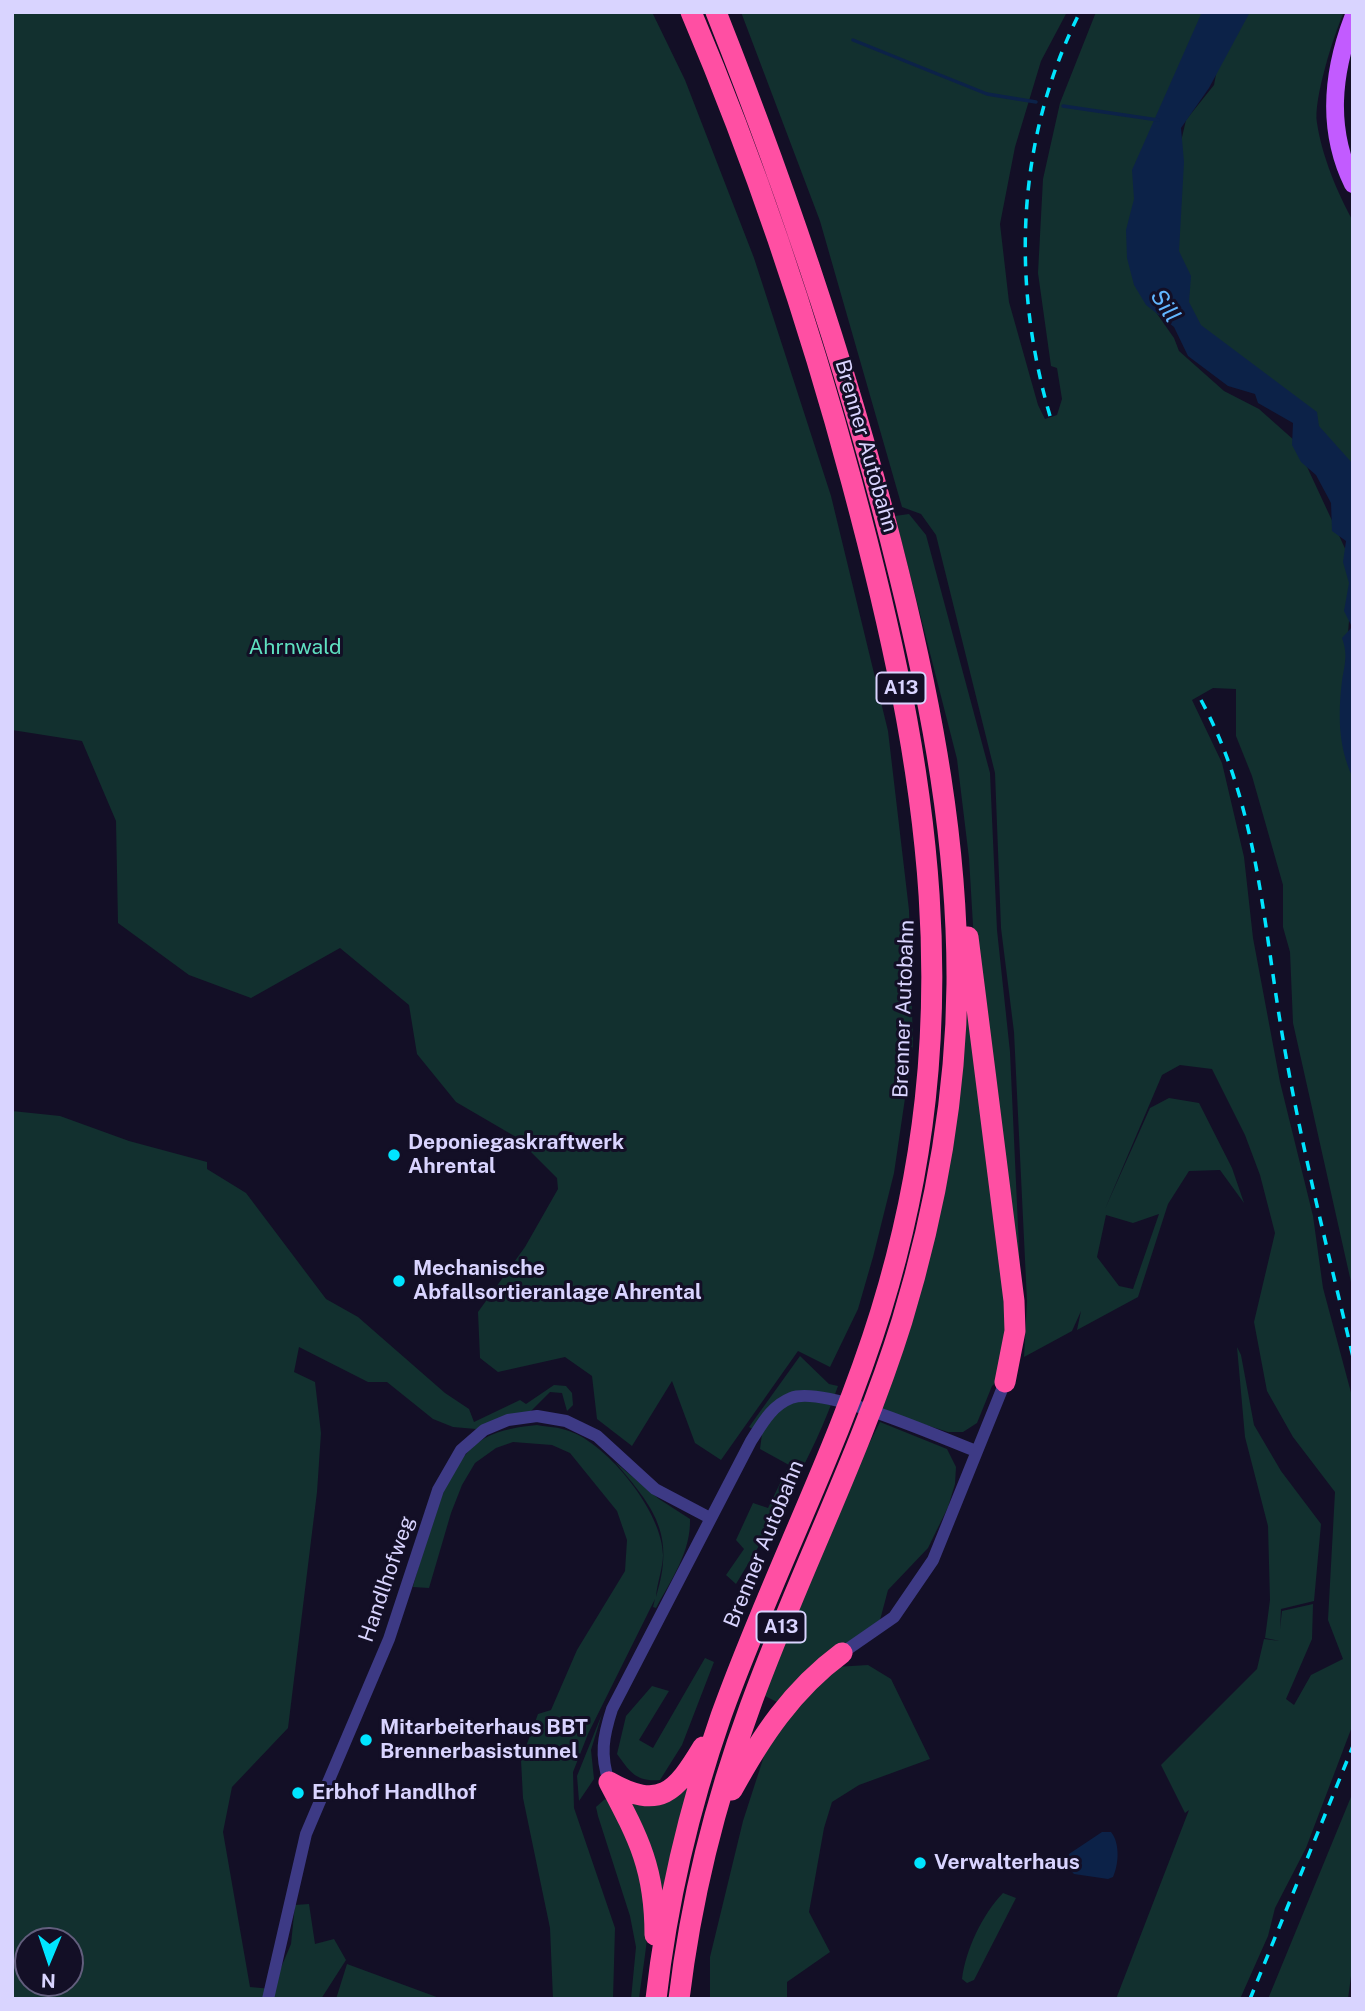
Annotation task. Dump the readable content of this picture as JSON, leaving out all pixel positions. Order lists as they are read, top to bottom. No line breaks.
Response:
{"streets":{"highway":["Brenner Autobahn","A13"],"street":["Handlhofweg"]},"water":["Sill"],"parks":["Ahrnwald"],"places":["Deponiegaskraftwerk Ahrental","Mechanische Abfallsortieranlage Ahrental","Mitarbeiterhaus BBT Brennerbasistunnel","Erbhof Handlhof","Verwalterhaus"],"north":"bottom"}
